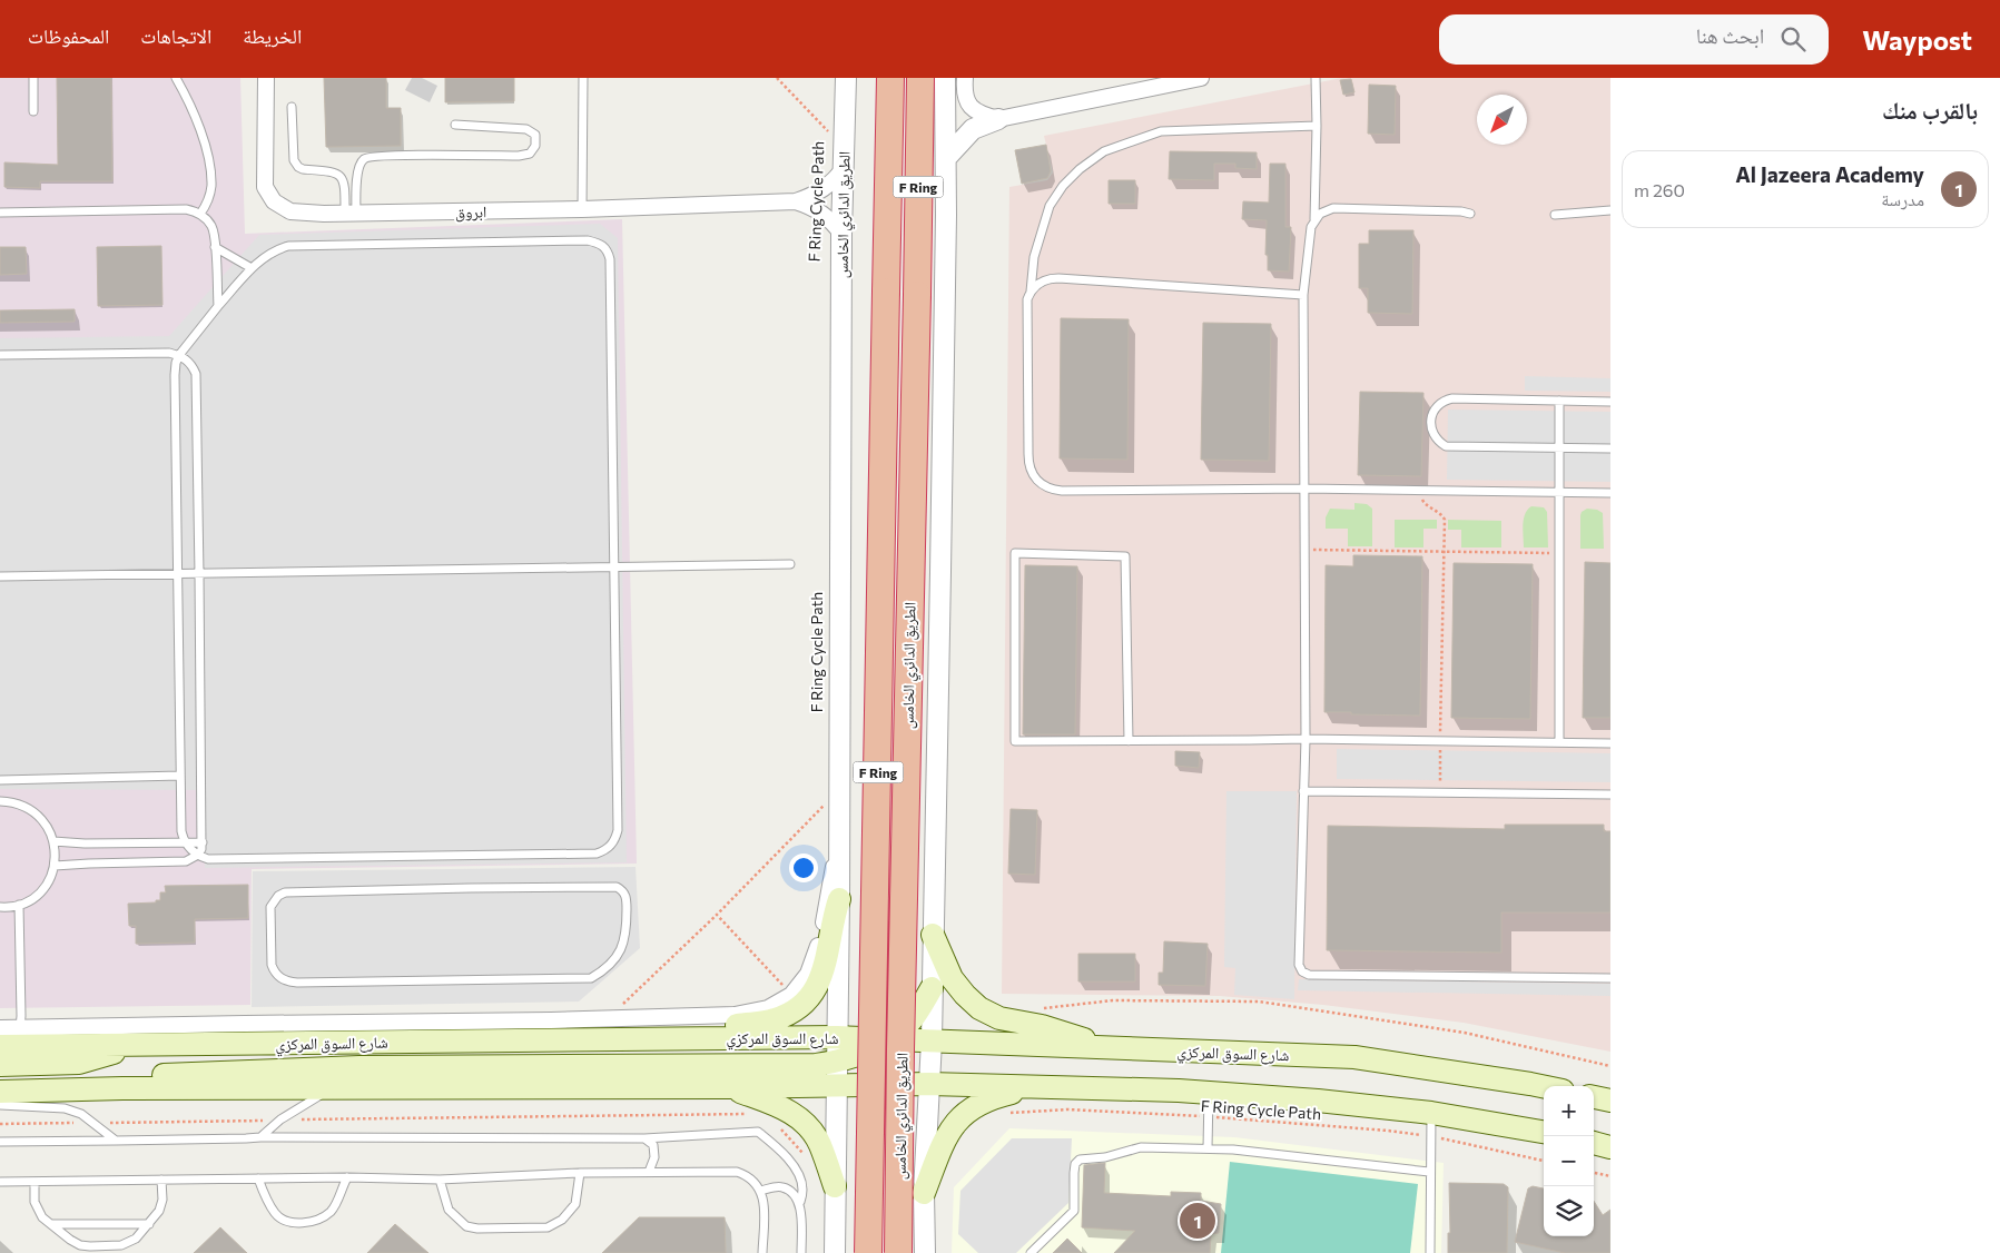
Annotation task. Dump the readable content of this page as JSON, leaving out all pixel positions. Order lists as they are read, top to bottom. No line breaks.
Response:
{"streets":{"highway":["F Ring","الطريق الدائري الخامس"],"main road":["شارع السوق المركزي"],"street":["ابروق"],"path":["F Ring Cycle Path"]},"crossings":[["ابروق","الطريق الدائري الخامس"],["الطريق الدائري الخامس","شارع السوق المركزي"]],"north":"bottom left","page":{"header":"Waypost","search":"ابحث هنا","nav":["الخريطة","الاتجاهات","المحفوظات"],"heading":"بالقرب منك","list":[{"mark":"1","name":"Al Jazeera Academy","note":"مدرسة","value":"260 m"}],"map_buttons":["+","−"],"pins":"1"}}
